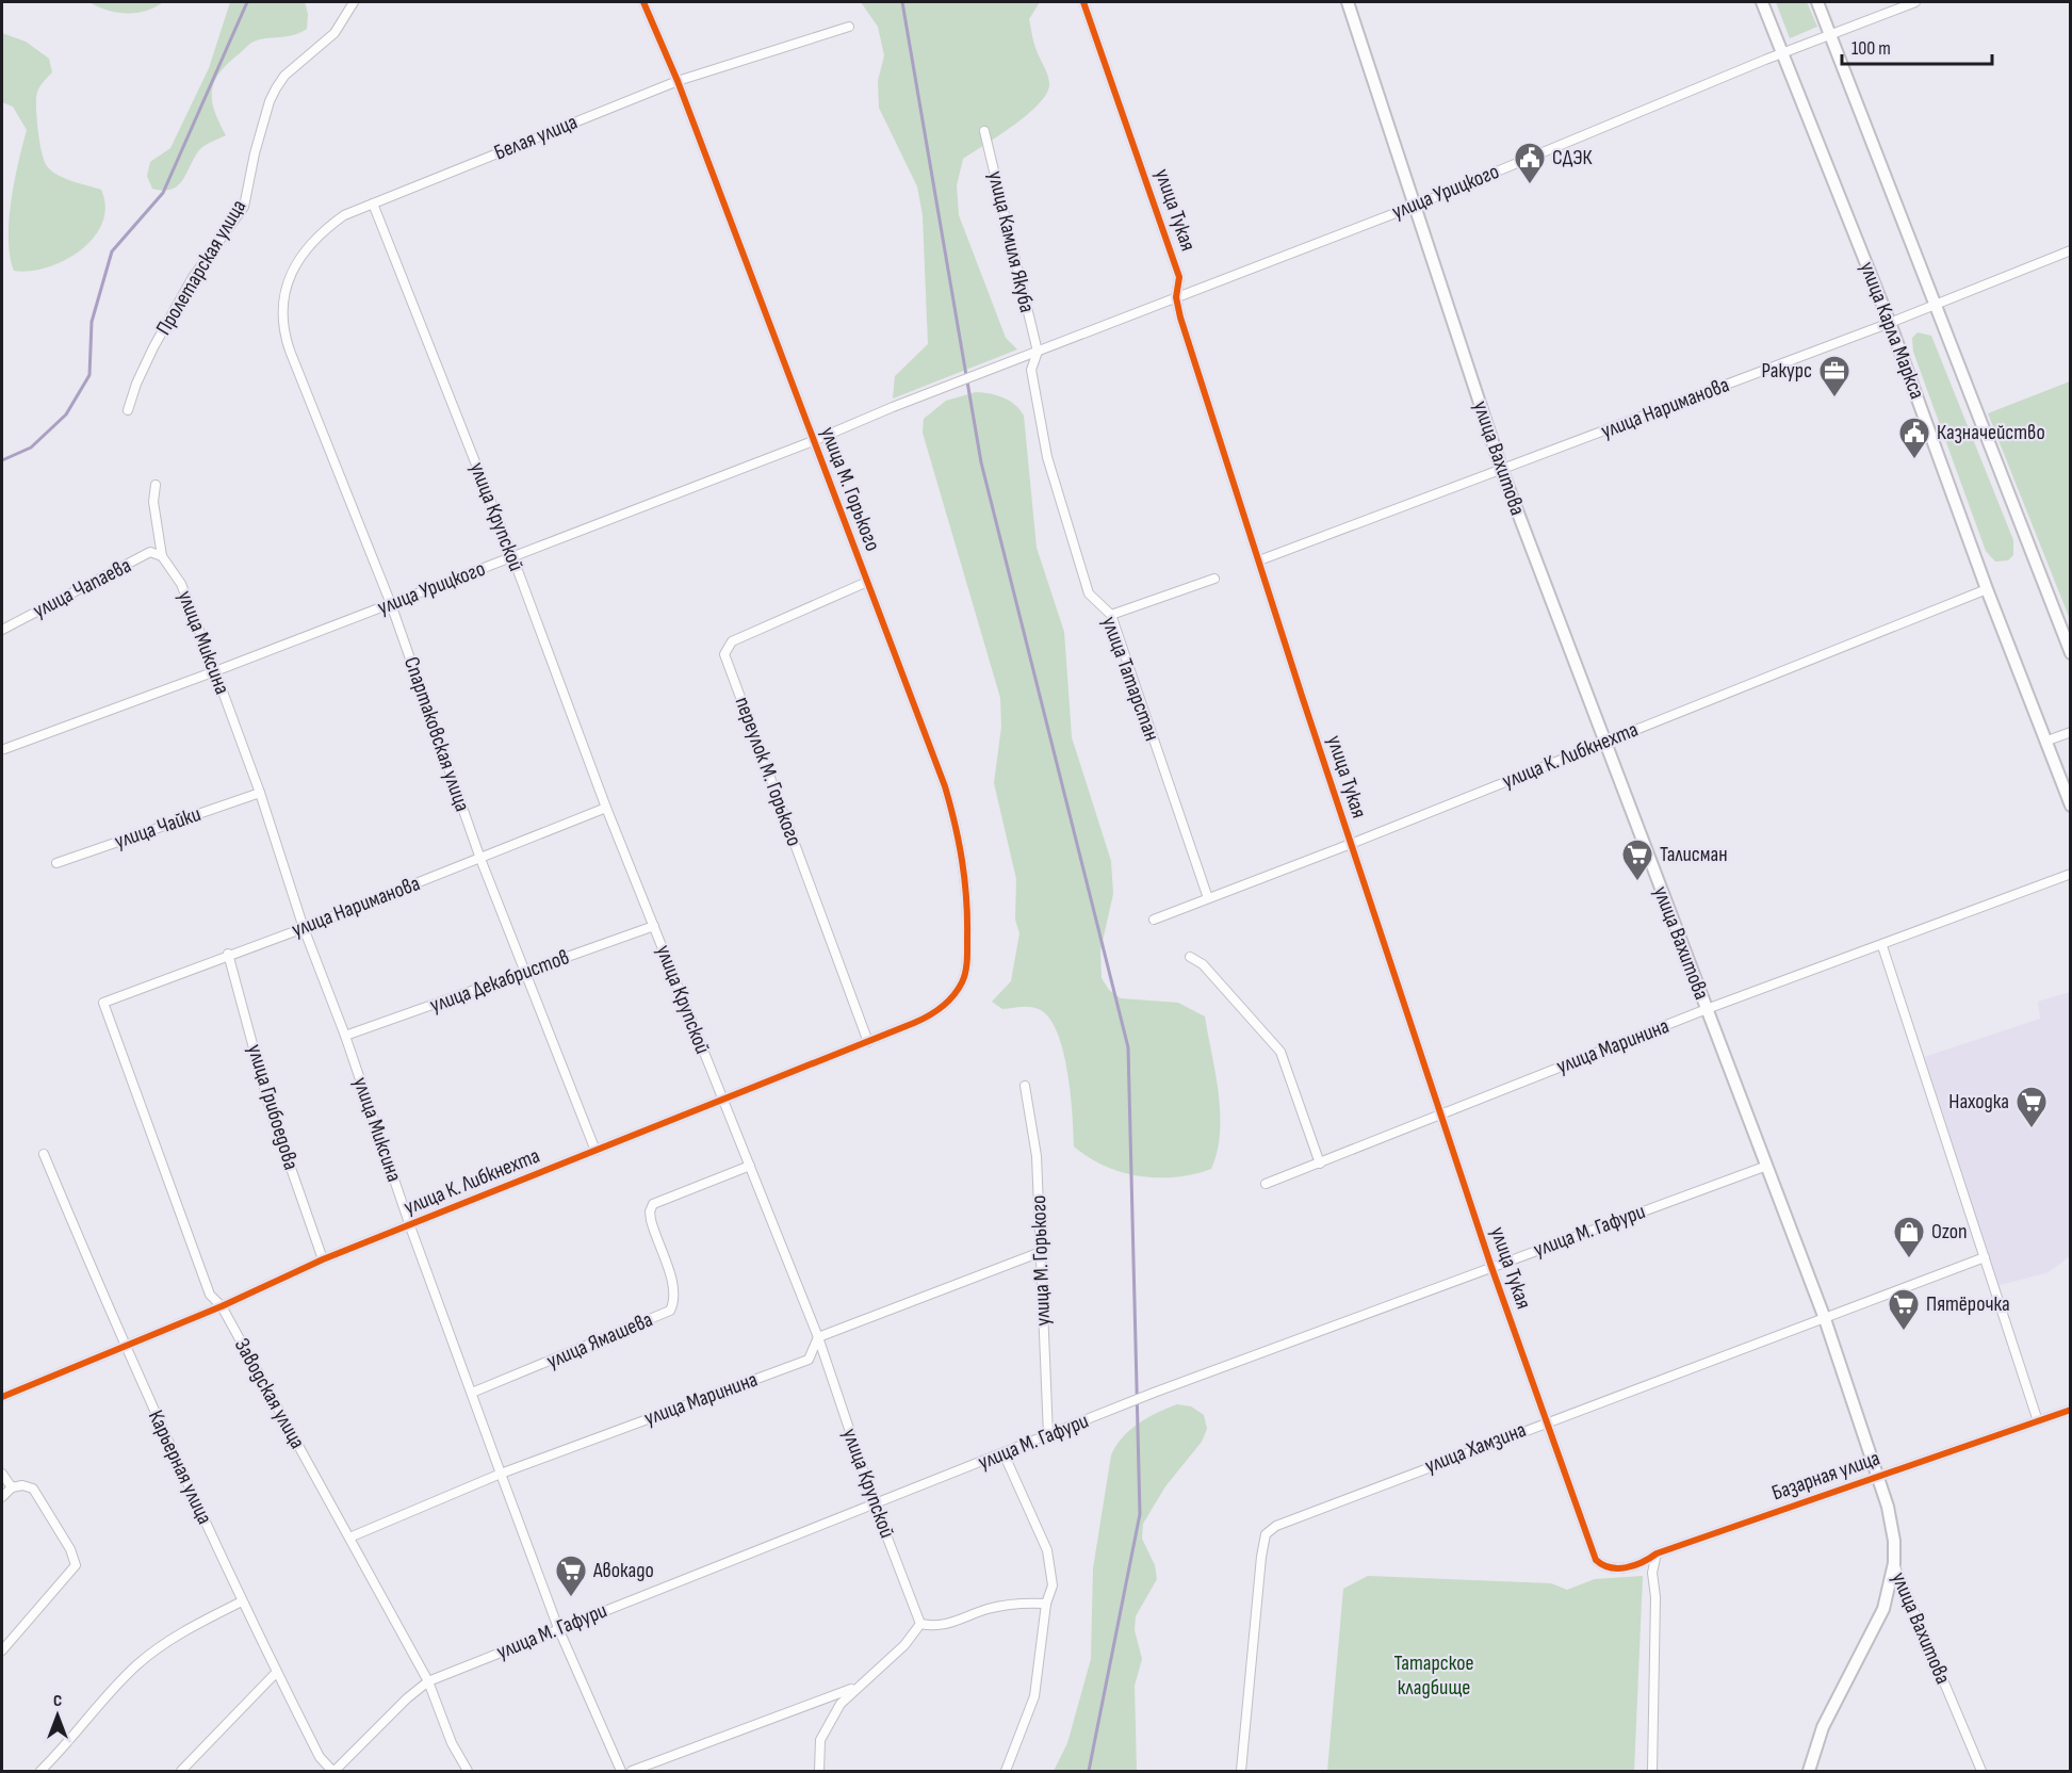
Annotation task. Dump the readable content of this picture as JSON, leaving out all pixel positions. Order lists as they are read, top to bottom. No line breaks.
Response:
{"streets":{"street":["Белая улица","улица Урицкого","улица Тукая","улица Камиля Якуба","Пролетарская улица","улица Карла Маркса","улица Нариманова","улица Вахитова","улица М. Горького","улица Крупской","улица Чапаева","улица Миксина","улица Татарстан","Спартаковская улица","улица К. Либкнехта","переулок М. Горького","улица Чайки","улица Декабристов","улица Маринина","улица Грибоедова","улица М. Гафури","улица Ямашева","Заводская улица","улица Хамзина","Карьерная улица","Базарная улица"]},"crossings":[["Белая улица","улица М. Горького"],["Белая улица","улица Крупской"],["Белая улица","Спартаковская улица"],["улица Урицкого","улица Тукая"],["улица Урицкого","улица Камиля Якуба"],["улица Урицкого","улица Карла Маркса"],["улица Урицкого","улица Вахитова"],["улица Урицкого","улица М. Горького"],["улица Урицкого","улица Крупской"],["улица Урицкого","улица Миксина"],["улица Урицкого","улица Татарстан"],["улица Урицкого","Спартаковская улица"],["улица Тукая","улица Нариманова"],["улица Тукая","улица К. Либкнехта"],["улица Тукая","улица Маринина"],["улица Тукая","улица М. Гафури"],["улица Тукая","улица Хамзина"],["улица Тукая","Базарная улица"],["улица Камиля Якуба","улица Татарстан"],["улица Карла Маркса","улица Нариманова"],["улица Карла Маркса","улица К. Либкнехта"],["улица Нариманова","улица Вахитова"],["улица Нариманова","улица Крупской"],["улица Нариманова","улица Миксина"],["улица Нариманова","Спартаковская улица"],["улица Нариманова","улица Грибоедова"],["улица Нариманова","Заводская улица"],["улица Вахитова","улица К. Либкнехта"],["улица Вахитова","улица Маринина"],["улица Вахитова","улица М. Гафури"],["улица Вахитова","улица Хамзина"],["улица Вахитова","Базарная улица"],["улица М. Горького","улица К. Либкнехта"],["улица М. Горького","переулок М. Горького"],["улица М. Горького","улица М. Гафури"],["улица Крупской","улица К. Либкнехта"],["улица Крупской","улица Декабристов"],["улица Крупской","улица Маринина"],["улица Крупской","улица М. Гафури"],["улица Крупской","улица Ямашева"],["улица Чапаева","улица Миксина"],["улица Миксина","улица К. Либкнехта"],["улица Миксина","улица Чайки"],["улица Миксина","улица Декабристов"],["улица Миксина","улица Маринина"],["улица Миксина","улица М. Гафури"],["улица Миксина","улица Ямашева"],["улица Татарстан","улица К. Либкнехта"],["Спартаковская улица","улица К. Либкнехта"],["Спартаковская улица","улица Декабристов"],["улица К. Либкнехта","переулок М. Горького"],["улица К. Либкнехта","улица Грибоедова"],["улица К. Либкнехта","Заводская улица"],["улица К. Либкнехта","Карьерная улица"],["улица Маринина","Заводская улица"],["улица М. Гафури","Заводская улица"],["улица М. Гафури","Карьерная улица"]],"parks":["Татарское кладбище"],"places":{"public building":["СДЭК","Казначейство"],"office":["Ракурс"],"supermarket":["Талисман","Находка","Пятёрочка","Авокадо"],"shop":["Ozon"]},"scale_bar":"100 m","north":"top"}
